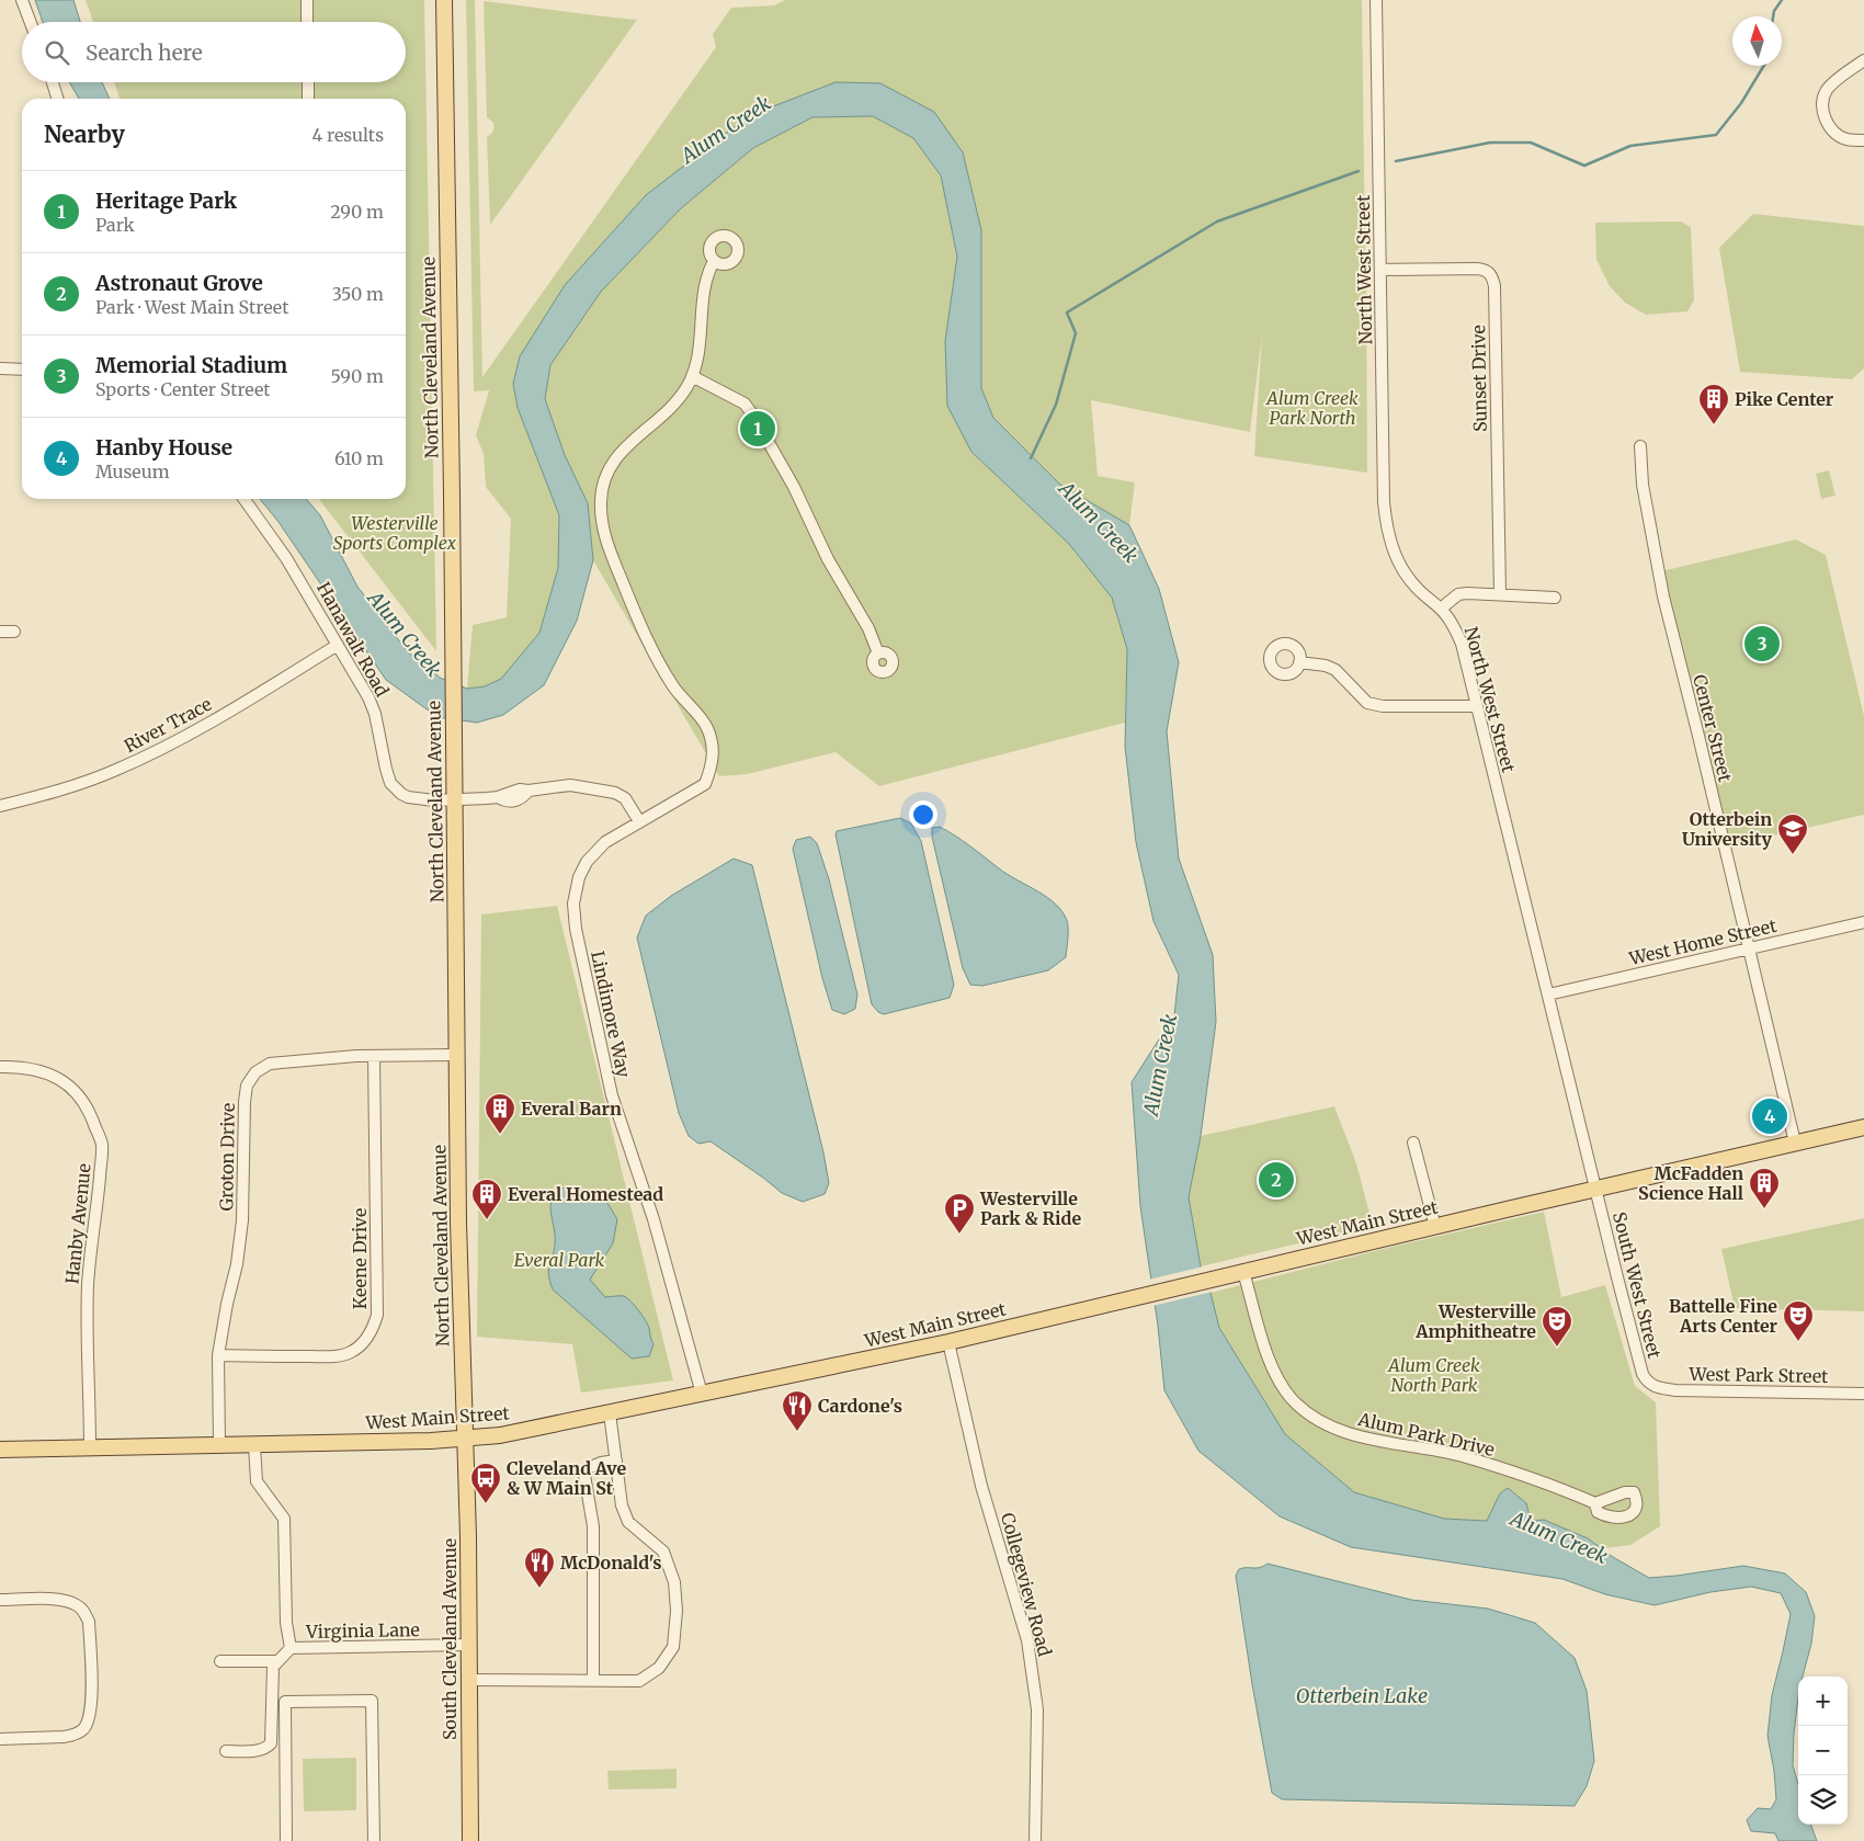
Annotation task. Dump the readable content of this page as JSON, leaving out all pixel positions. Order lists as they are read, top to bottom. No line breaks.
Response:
{"streets":{"main road":["North Cleveland Avenue","West Main Street","South Cleveland Avenue"],"street":["North West Street","Sunset Drive","Hanawalt Road","River Trace","Center Street","West Home Street","Lindimore Way","Groton Drive","Hanby Avenue","Keene Drive","South West Street","West Park Street","Alum Park Drive","Collegeview Road","Virginia Lane"]},"crossings":[["North West Street","Sunset Drive"],["North West Street","West Home Street"],["North West Street","West Main Street"],["North West Street","South West Street"],["North Cleveland Avenue","Hanawalt Road"],["North Cleveland Avenue","Groton Drive"],["North Cleveland Avenue","West Main Street"],["North Cleveland Avenue","South Cleveland Avenue"],["Hanawalt Road","River Trace"],["Hanawalt Road","Lindimore Way"],["Center Street","West Home Street"],["Center Street","West Main Street"],["Lindimore Way","West Main Street"],["Groton Drive","West Main Street"],["Groton Drive","Keene Drive"],["West Main Street","Hanby Avenue"],["West Main Street","South West Street"],["West Main Street","Alum Park Drive"],["West Main Street","Collegeview Road"],["West Main Street","South Cleveland Avenue"],["South West Street","West Park Street"],["Virginia Lane","South Cleveland Avenue"]],"water":["Alum Creek","Otterbein Lake"],"parks":["Alum Creek Park North","Westerville Sports Complex","Everal Park","Alum Creek North Park"],"places":{"building":["Pike Center","Everal Barn","McFadden Science Hall","Everal Homestead"],"school or university":["Otterbein University"],"parking":["Westerville Park & Ride"],"theatre":["Battelle Fine Arts Center","Westerville Amphitheatre"],"restaurant":["Cardone's","McDonald's"],"bus stop":["Cleveland Ave & W Main St"]},"north":"top","page":{"search":"Search here","heading":["Nearby","4 results"],"list":[{"mark":"1","name":"Heritage Park","note":"Park","value":"290 m"},{"mark":"2","name":"Astronaut Grove","note":"Park · West Main Street","value":"350 m"},{"mark":"3","name":"Memorial Stadium","note":"Sports · Center Street","value":"590 m"},{"mark":"4","name":"Hanby House","note":"Museum","value":"610 m"}],"pins":["1","3","4","2"],"map_buttons":["+","−"]}}
